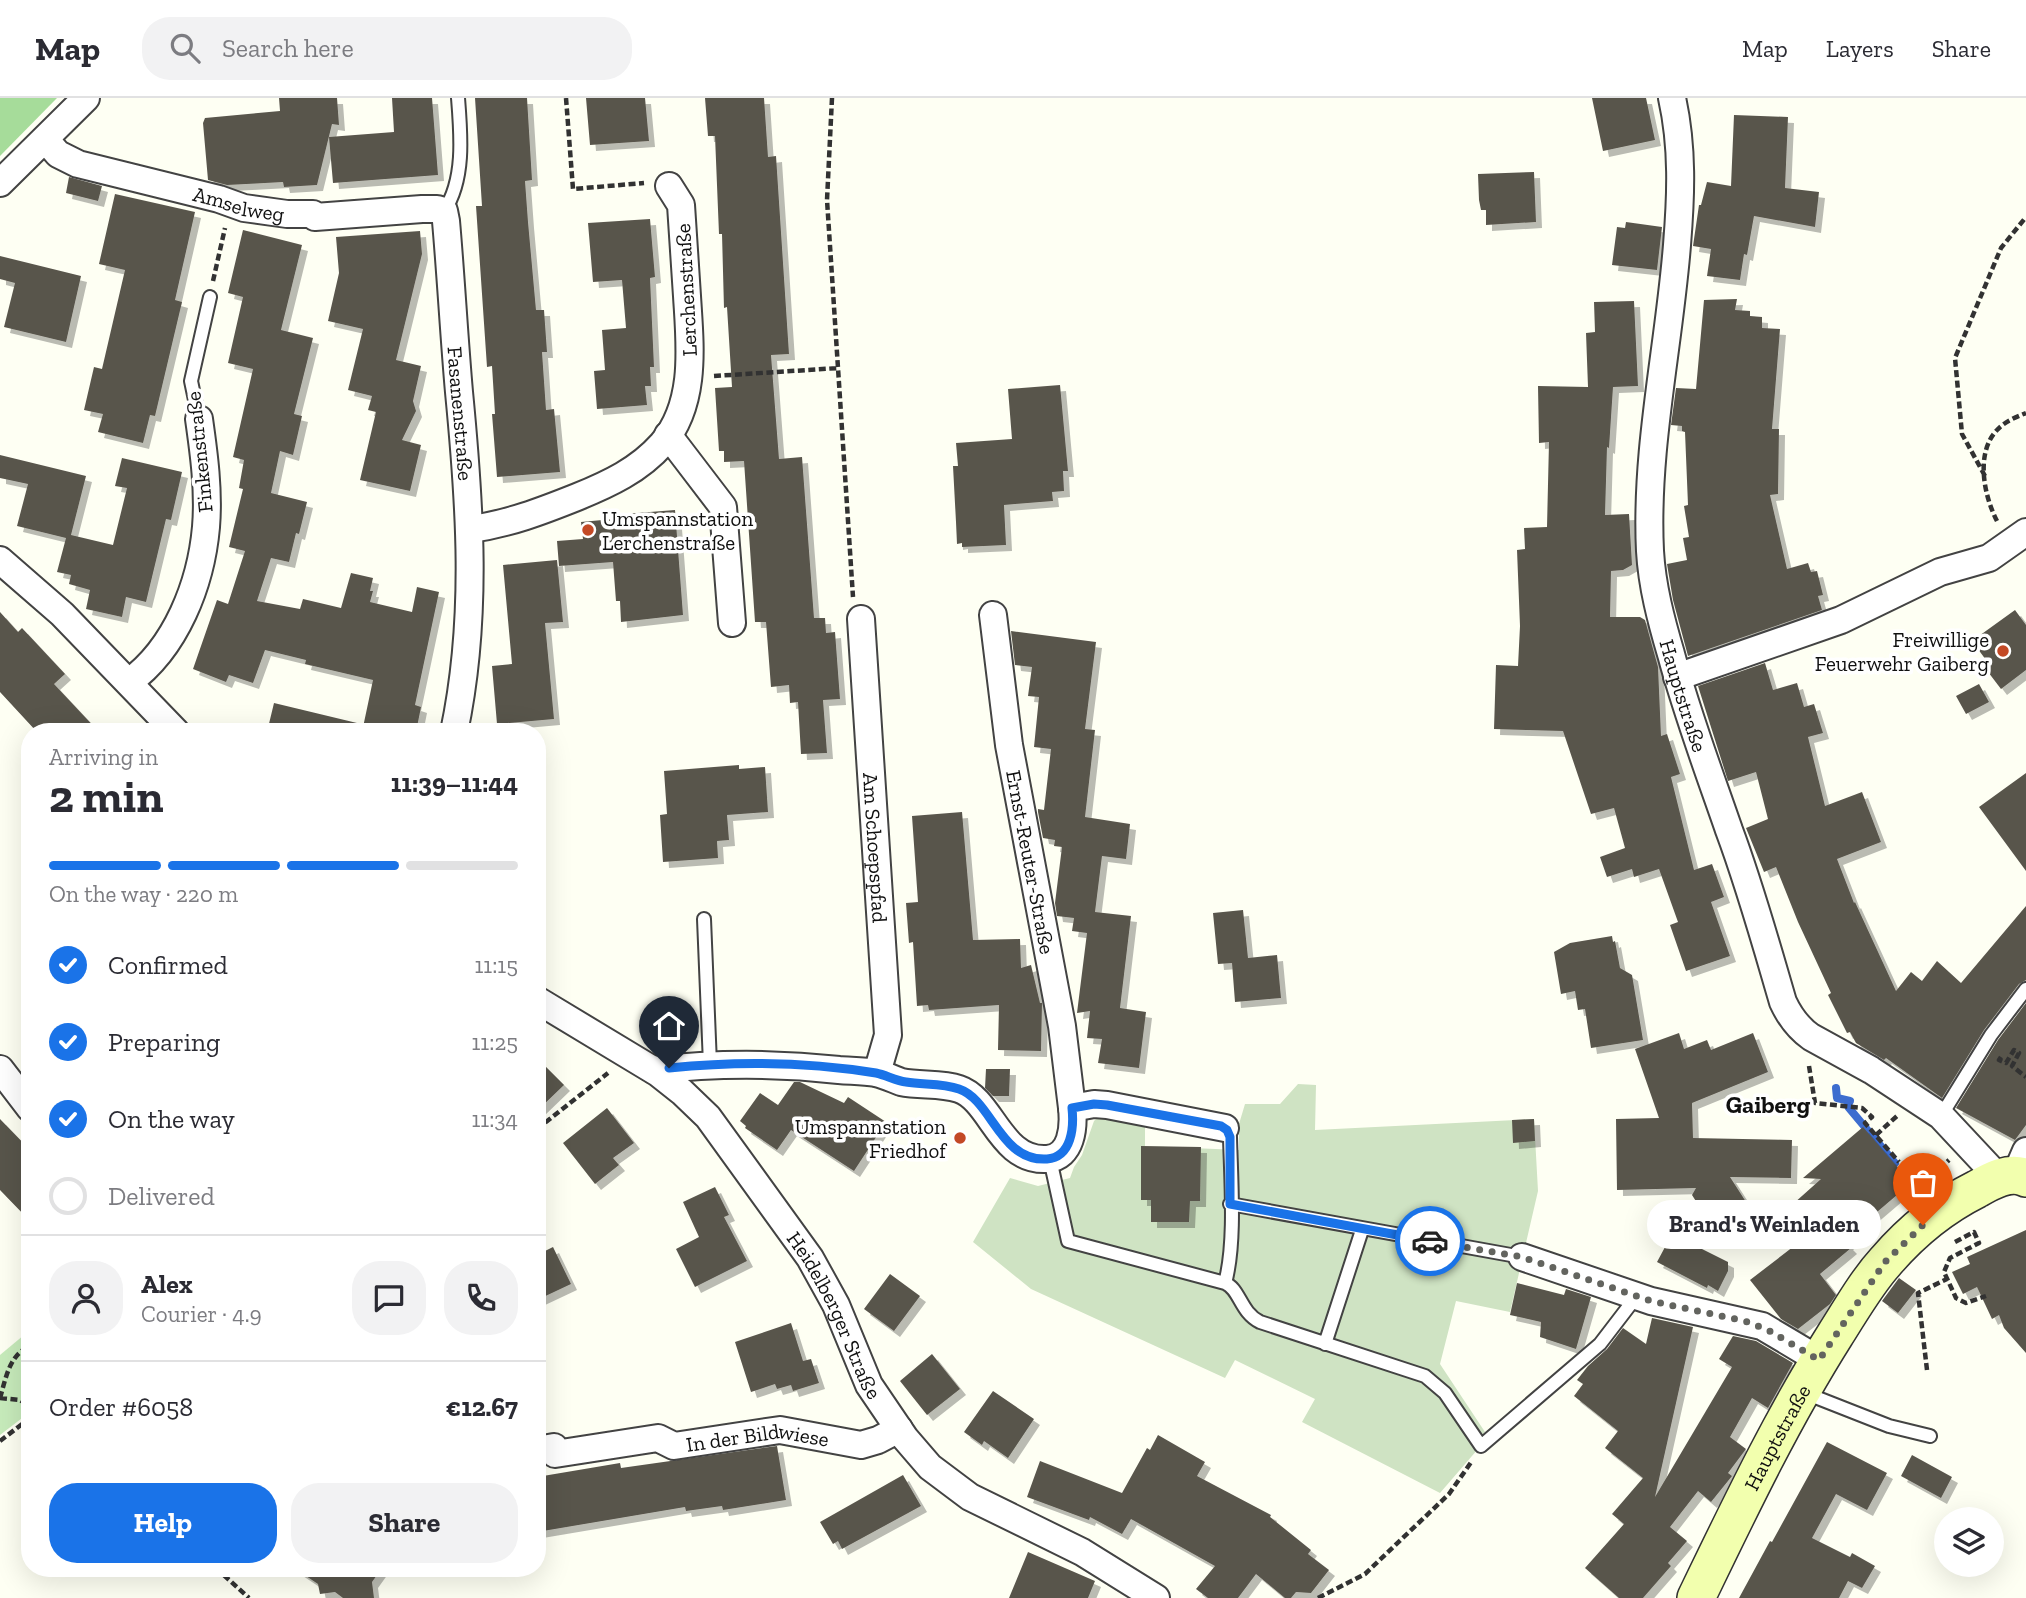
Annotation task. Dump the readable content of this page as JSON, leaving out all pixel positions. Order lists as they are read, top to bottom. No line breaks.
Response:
{"streets":{"main road":["Hauptstraße"],"street":["Amselweg","Lerchenstraße","Fasanenstraße","Finkenstraße","Am Schoepspfad","Ernst-Reuter-Straße","Heidelberger Straße","In der Bildwiese"]},"crossings":[["Amselweg","Fasanenstraße"],["Lerchenstraße","Fasanenstraße"],["Heidelberger Straße","In der Bildwiese"]],"districts":["Gaiberg"],"places":["Umspannstation Lerchenstraße","Freiwillige Feuerwehr Gaiberg","Umspannstation Friedhof","Brand's Weinladen"],"page":{"header":"Map","search":"Search here","nav":["Map","Layers","Share"],"heading":["2 min","Arriving in","11:39–11:44"],"panel":["Alex","Courier · 4.9","Order #6058","€12.67"],"bar":"On the way · 220 m","list":[["Confirmed","11:15"],["Preparing","11:25"],["On the way","11:34"],"Delivered"],"bubble":"Brand's Weinladen","buttons":["Help","Share"]}}
